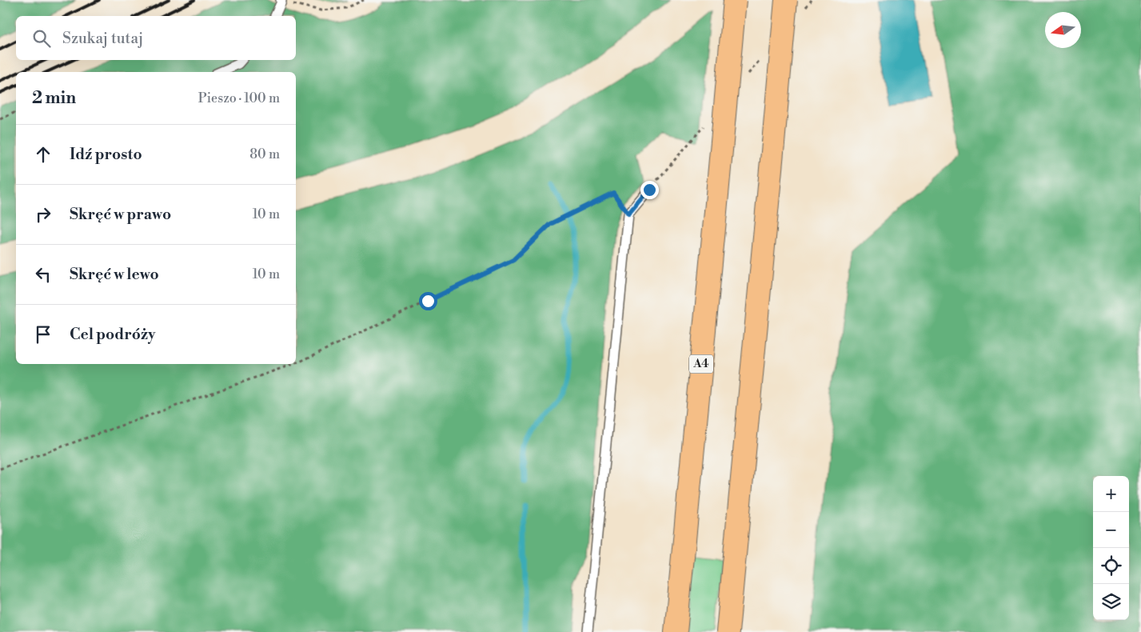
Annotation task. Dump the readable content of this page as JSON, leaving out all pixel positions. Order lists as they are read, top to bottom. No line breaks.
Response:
{"streets":{"highway":["A4"]},"north":"left","page":{"search":"Szukaj tutaj","heading":["2 min","Pieszo · 100 m"],"list":[["Idź prosto","80 m"],["Skręć w prawo","10 m"],["Skręć w lewo","10 m"],"Cel podróży"],"map_buttons":["+","−"]}}
